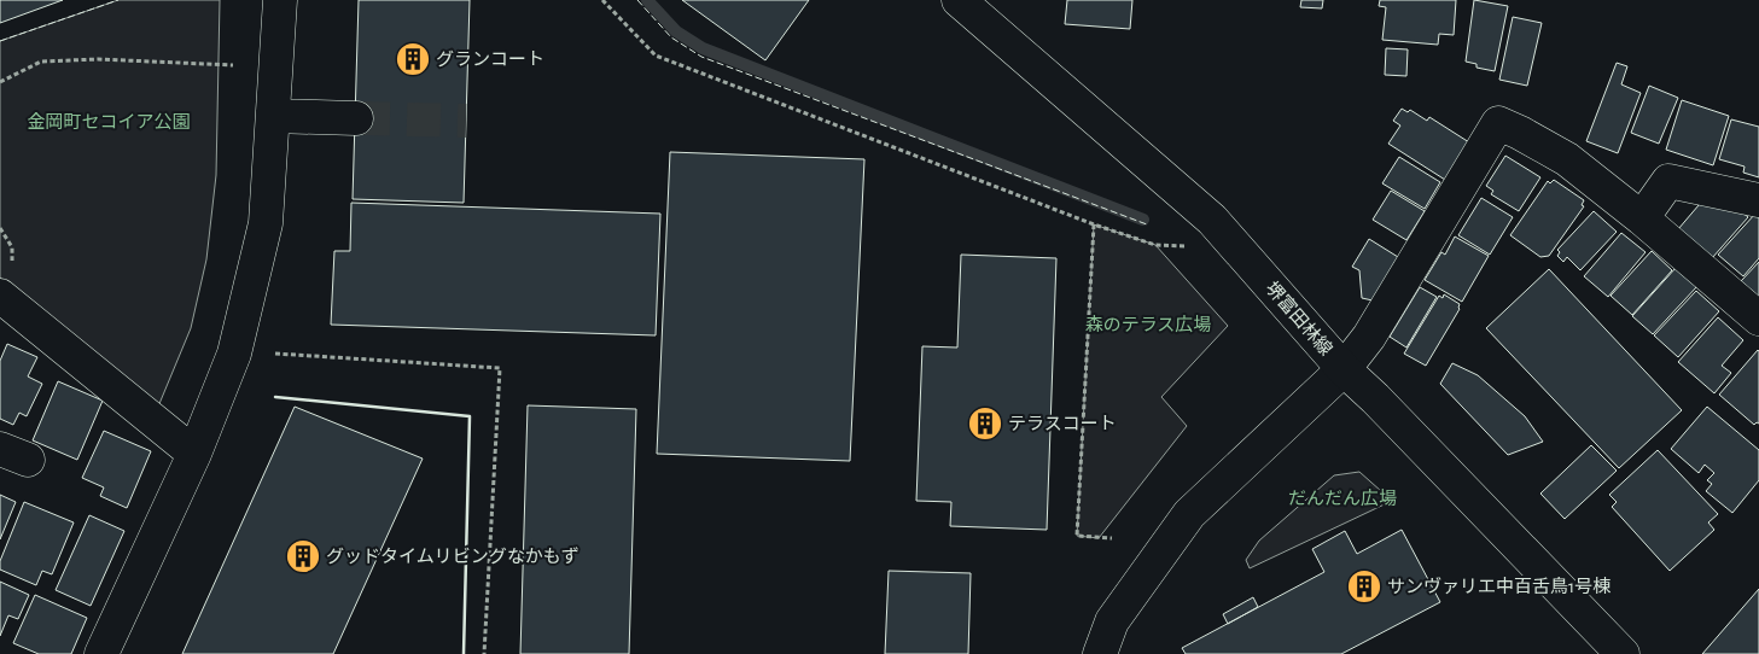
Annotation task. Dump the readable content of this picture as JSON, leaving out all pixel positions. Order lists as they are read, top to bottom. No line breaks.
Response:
{"streets":{"street":["堺富田林線"]},"parks":["金岡町セコイア公園","森のテラス広場","だんだん広場"],"places":{"building":["グランコート","テラスコート","グッドタイムリビングなかもず","サンヴァリエ中百舌鳥1号棟"]}}
